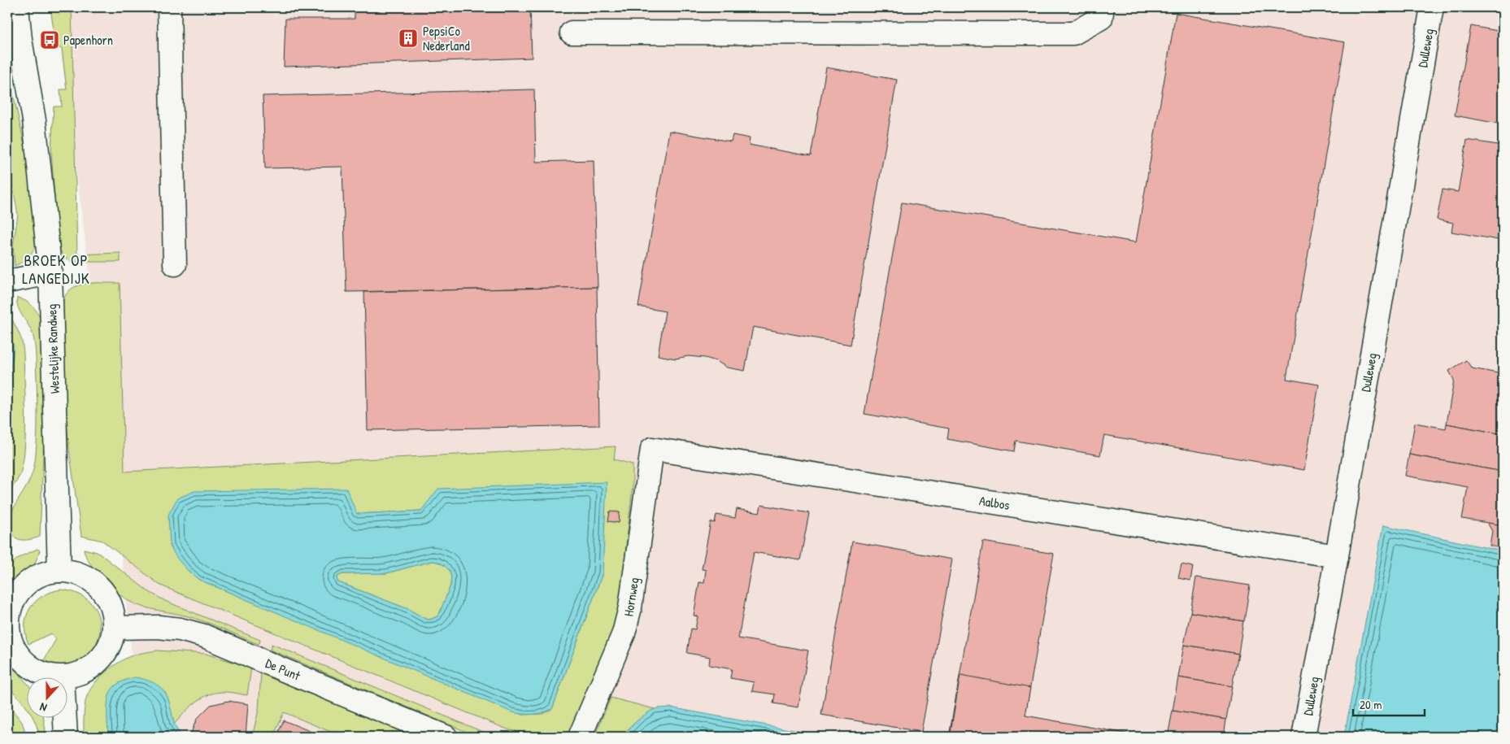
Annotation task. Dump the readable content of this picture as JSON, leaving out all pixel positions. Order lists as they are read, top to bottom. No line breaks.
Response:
{"streets":{"street":["Dulleweg","Westelijke Randweg","Aalbos","Hornweg","De Punt"]},"crossings":[["Dulleweg","Aalbos"],["Aalbos","Hornweg"]],"districts":["BROEK OP LANGEDIJK"],"places":{"building":["PepsiCo Nederland"],"bus stop":["Papenhorn"]},"scale_bar":"20 m","north":"bottom"}
